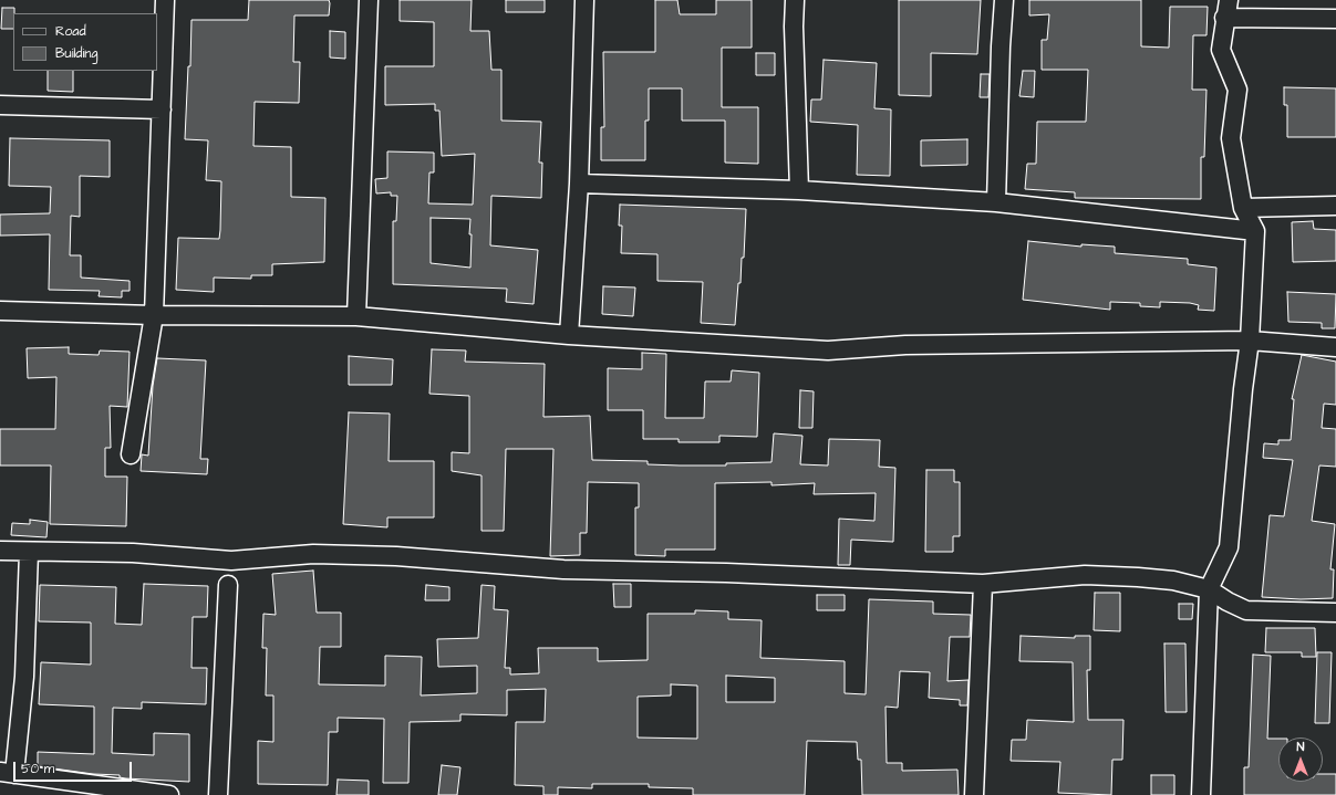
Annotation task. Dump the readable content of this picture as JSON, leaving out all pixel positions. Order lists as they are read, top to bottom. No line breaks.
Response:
{"legend":["Road","Building"],"scale_bar":"50 m","north":"top"}
